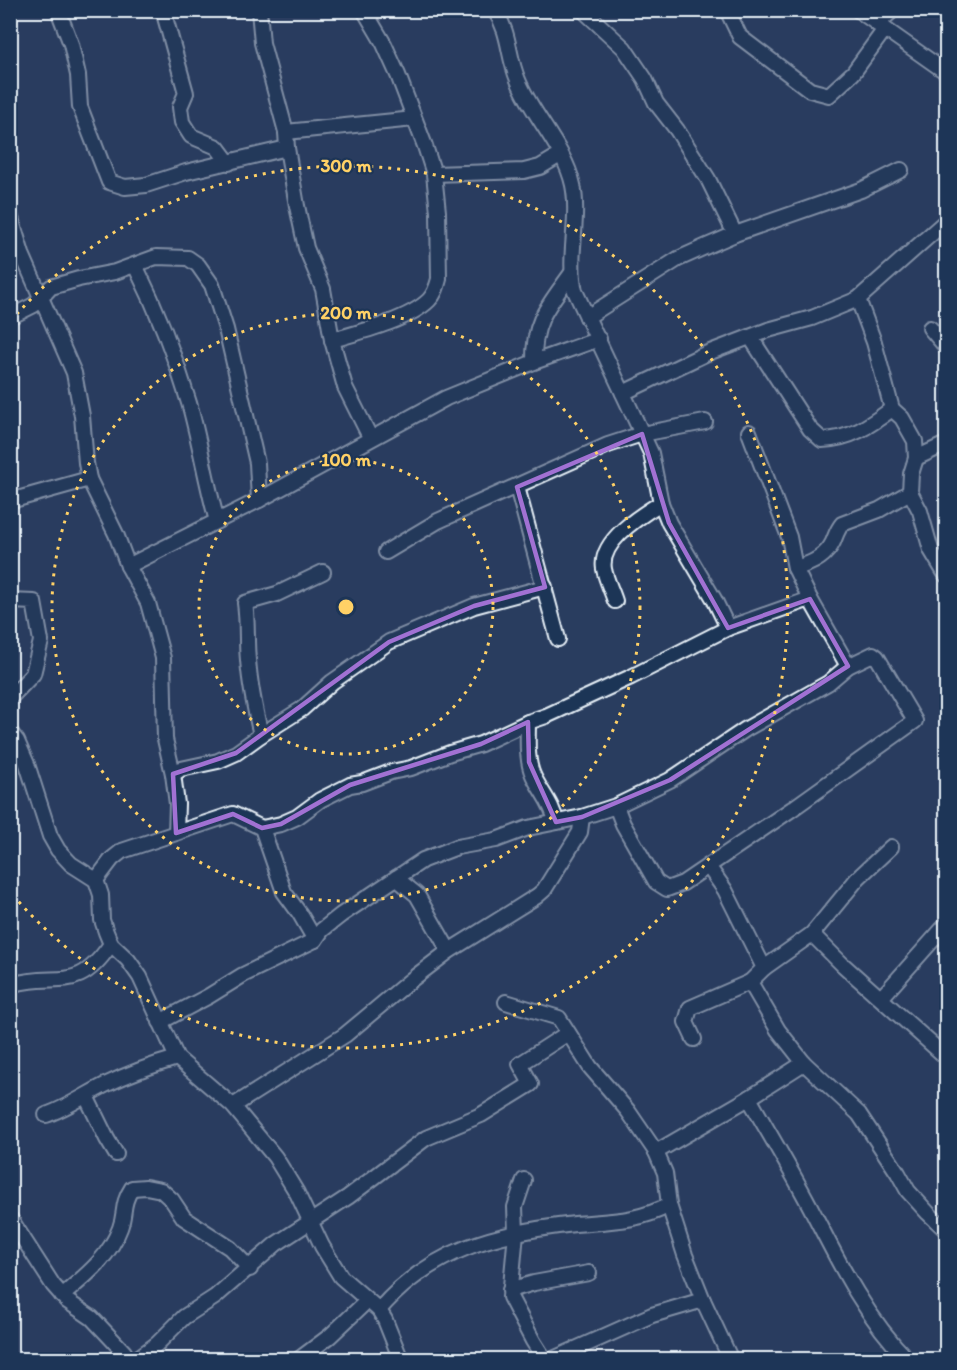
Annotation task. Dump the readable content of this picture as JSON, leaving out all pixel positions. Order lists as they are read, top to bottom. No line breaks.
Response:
{"rings":["300 m","200 m","100 m"]}
